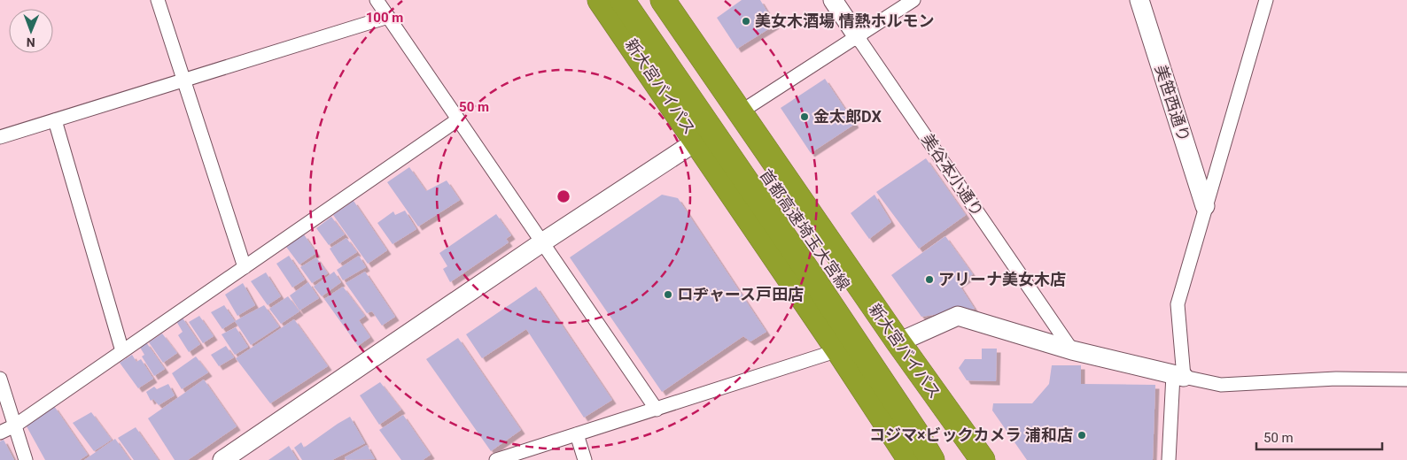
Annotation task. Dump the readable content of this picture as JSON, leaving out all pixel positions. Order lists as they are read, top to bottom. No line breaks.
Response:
{"streets":{"highway":["新大宮バイパス","首都高速埼玉大宮線"],"street":["美笹西通り","美谷本小通り"]},"places":["美女木酒場 情熱ホルモン","金太郎DX","アリーナ美女木店","ロヂャース戸田店","コジマ×ビックカメラ 浦和店"],"scale_bar":"50 m","north":"bottom","rings":["100 m","50 m"]}
